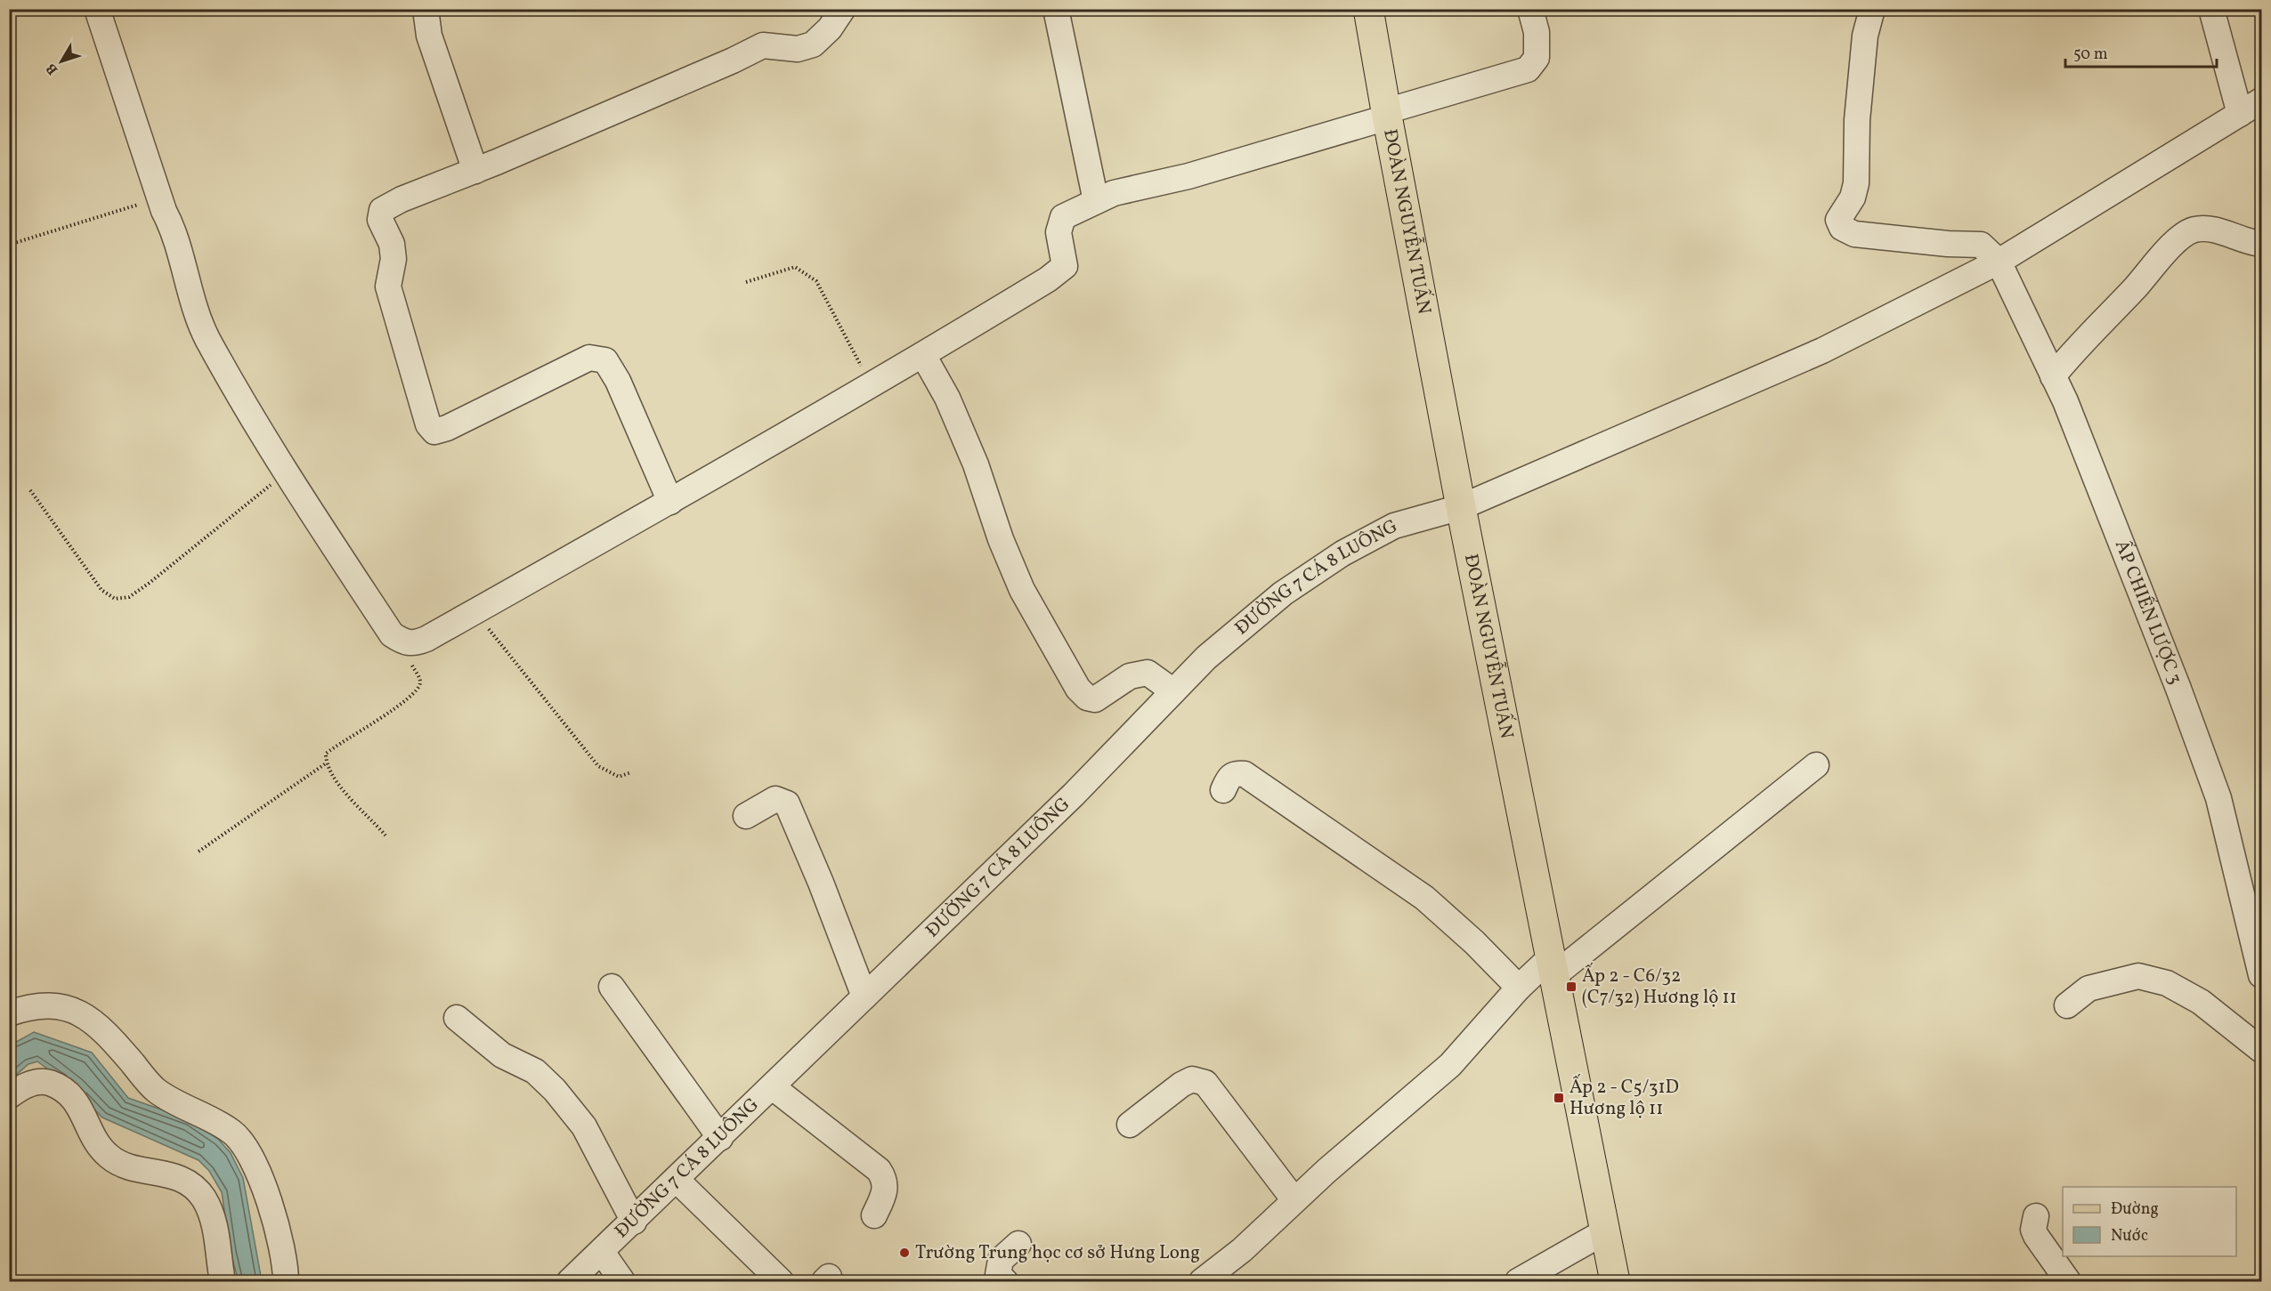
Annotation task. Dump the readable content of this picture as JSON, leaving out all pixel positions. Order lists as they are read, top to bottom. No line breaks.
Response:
{"streets":{"main road":["ĐOÀN NGUYỄN TUẤN"],"street":["ĐƯỜNG 7 CÁ 8 LUÔNG","ẤP CHIẾN LƯỢC 3"]},"crossings":[["ĐOÀN NGUYỄN TUẤN","ĐƯỜNG 7 CÁ 8 LUÔNG"],["ĐƯỜNG 7 CÁ 8 LUÔNG","ẤP CHIẾN LƯỢC 3"]],"places":{"transit":["Ấp 2 - C6/32 (C7/32) Hương lộ 11","Ấp 2 - C5/31D Hương lộ 11"],"other":["Trường Trung học cơ sở Hưng Long"]},"legend":["Đường","Nước"],"scale_bar":"50 m","north":"bottom left"}
